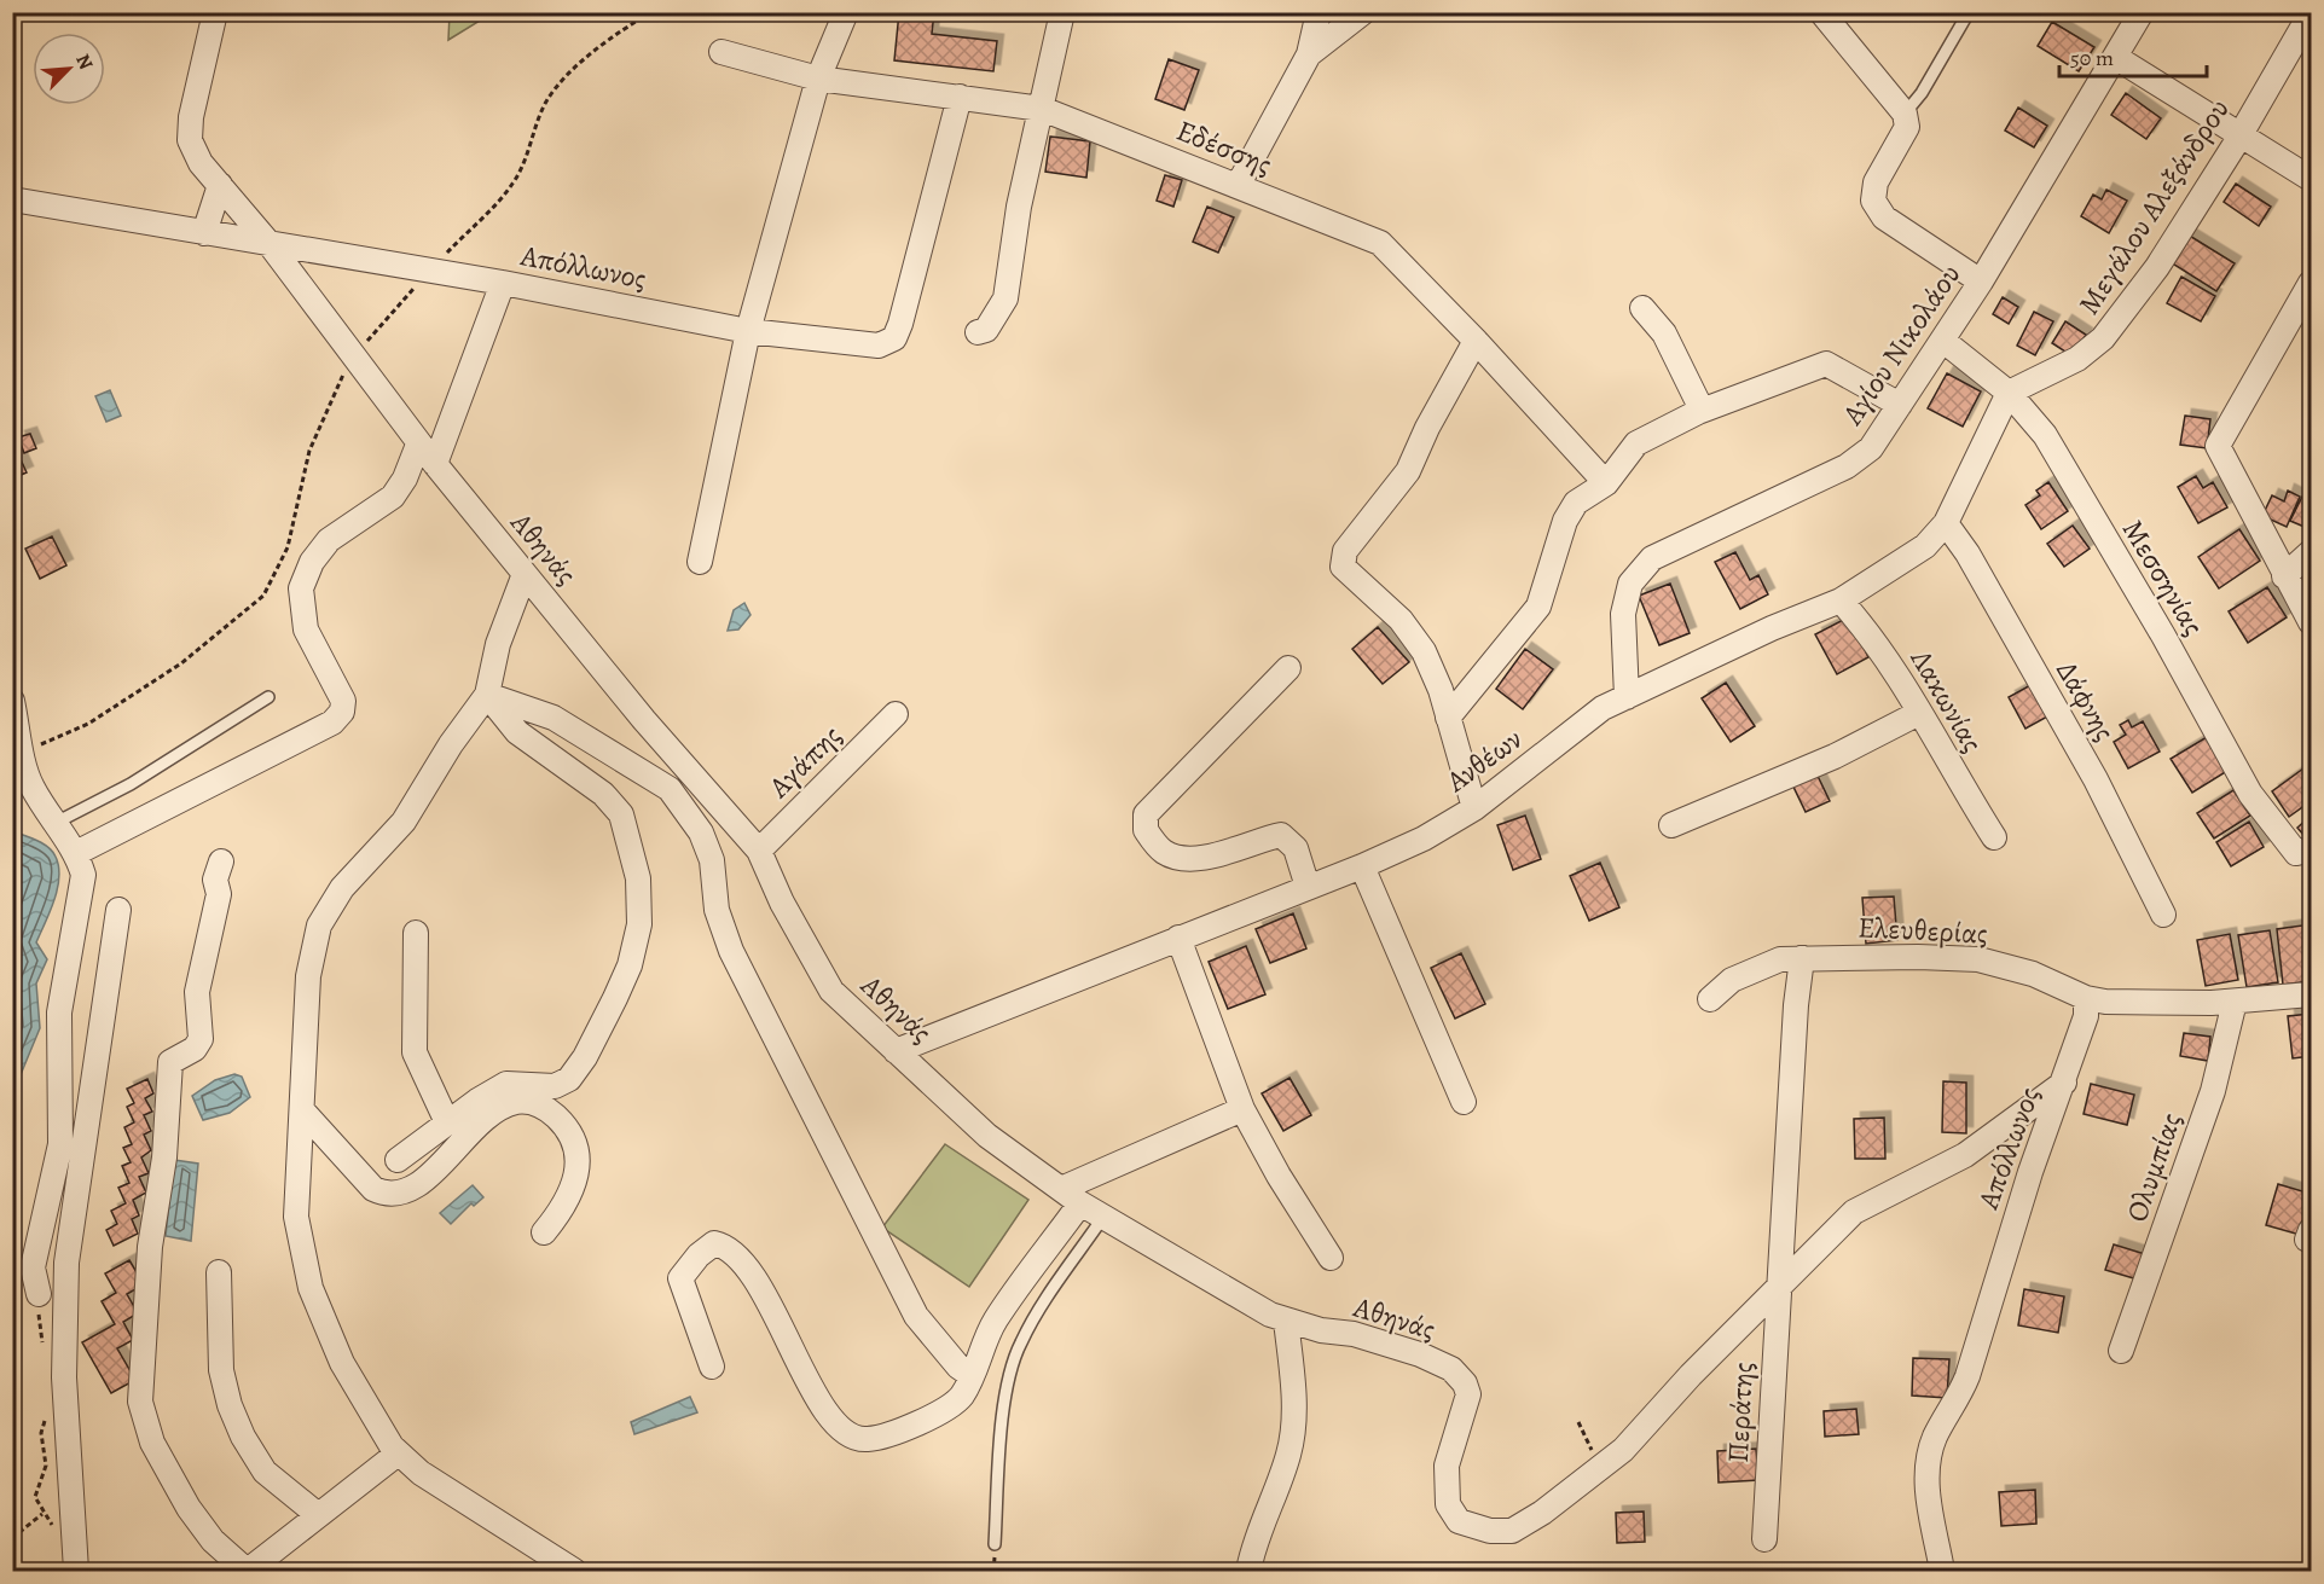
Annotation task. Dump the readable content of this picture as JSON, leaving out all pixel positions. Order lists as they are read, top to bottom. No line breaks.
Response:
{"streets":{"street":["Εδέσσης","Μεγάλου Αλεξάνδρου","Απόλλωνος","Αγίου Νικολάου","Αθηνάς","Μεσσηνίας","Λακωνίας","Δάφνης","Ανθέων","Αγάπης","Ελευθερίας","Ολυμπίας","Περάτης"]},"crossings":[["Εδέσσης","Απόλλωνος"],["Μεγάλου Αλεξάνδρου","Μεσσηνίας"],["Μεγάλου Αλεξάνδρου","Ανθέων"],["Απόλλωνος","Αθηνάς"],["Απόλλωνος","Περάτης"],["Αγίου Νικολάου","Μεσσηνίας"],["Αγίου Νικολάου","Ανθέων"],["Αθηνάς","Ανθέων"],["Αθηνάς","Αγάπης"],["Αθηνάς","Περάτης"],["Μεσσηνίας","Ανθέων"],["Λακωνίας","Ανθέων"],["Δάφνης","Ανθέων"],["Ελευθερίας","Ολυμπίας"],["Ελευθερίας","Περάτης"]],"scale_bar":"50 m","north":"top right"}
